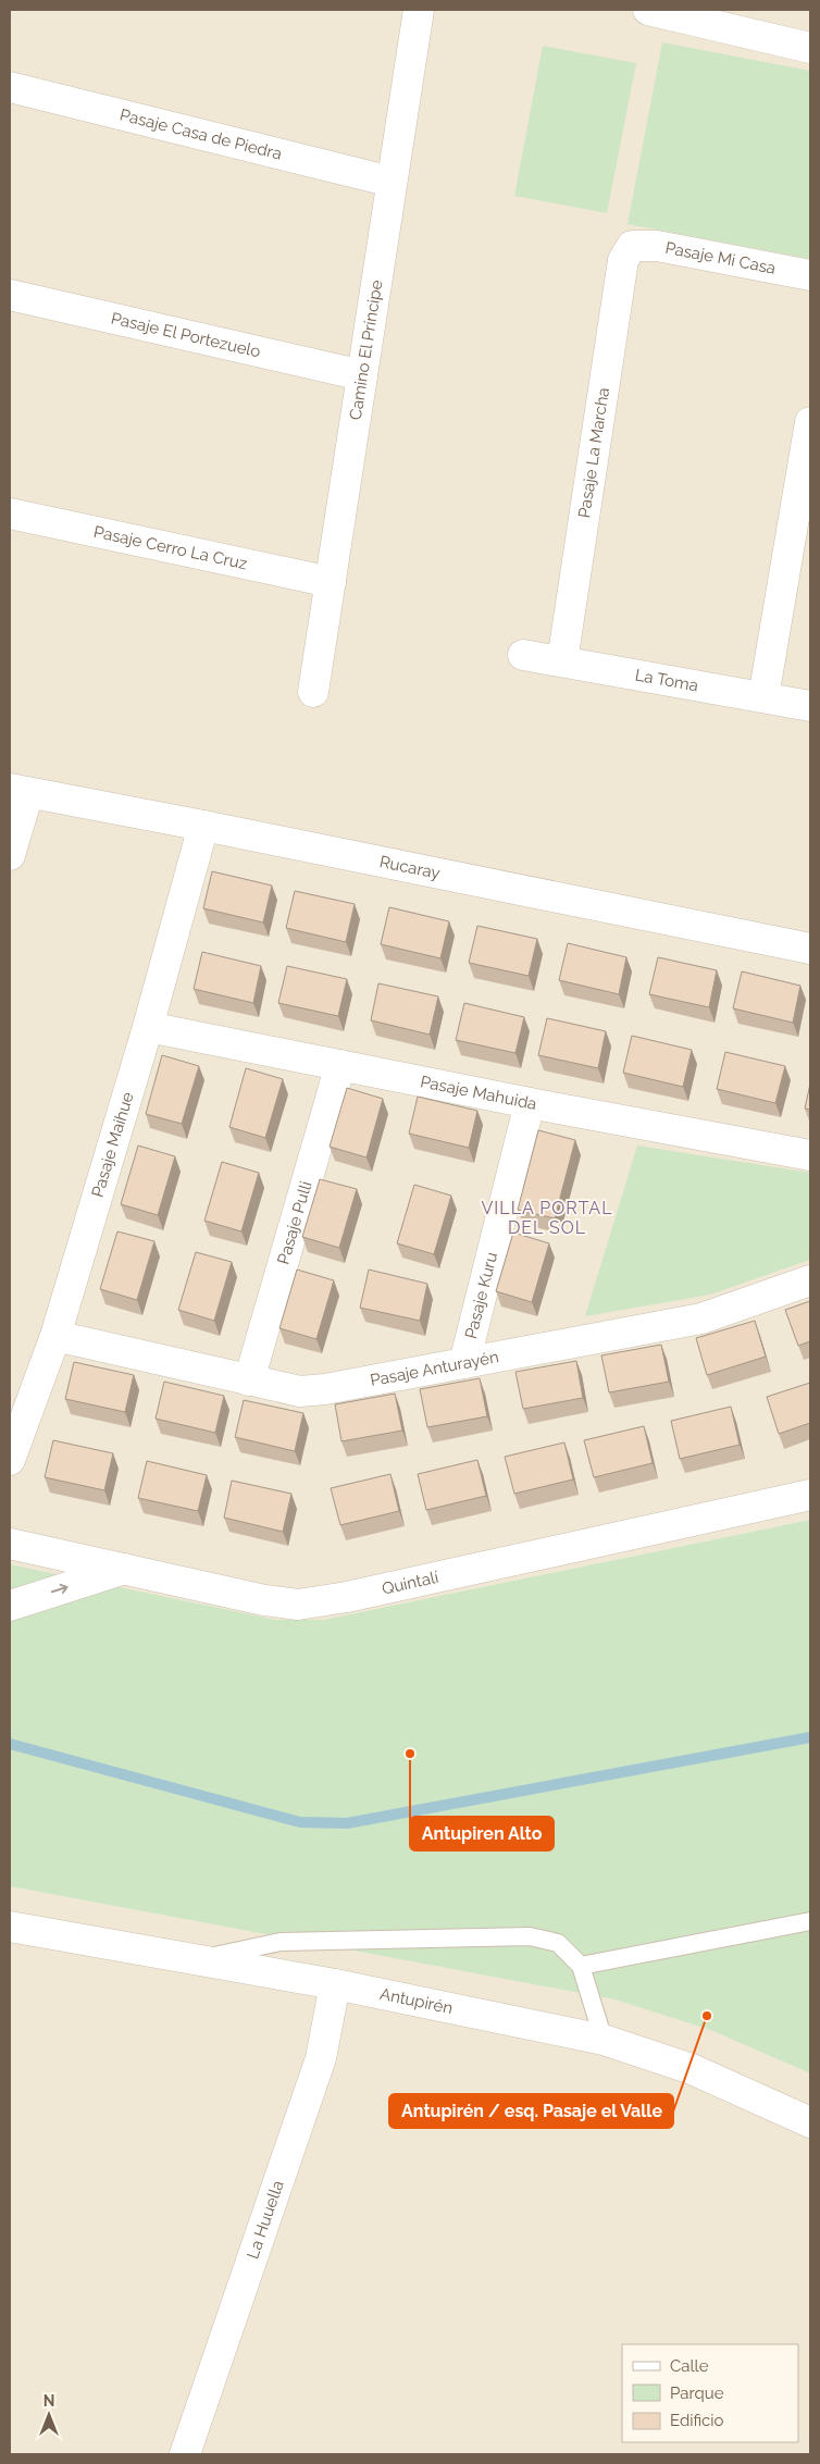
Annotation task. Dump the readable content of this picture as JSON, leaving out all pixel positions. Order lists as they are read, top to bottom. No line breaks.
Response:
{"streets":{"street":["Pasaje Casa de Piedra","Pasaje Mi Casa","Pasaje El Portezuelo","Camino El Príncipe","Pasaje La Marcha","Pasaje Cerro La Cruz","La Toma","Rucaray","Pasaje Mahuida","Pasaje Maihue","Pasaje Pulli","Pasaje Kuru","Pasaje Anturayén","Quintalí","Antupirén","La Huuella"]},"crossings":[["Pasaje Casa de Piedra","Camino El Príncipe"],["Pasaje Mi Casa","Pasaje La Marcha"],["Pasaje El Portezuelo","Camino El Príncipe"],["Camino El Príncipe","Pasaje Cerro La Cruz"],["Pasaje La Marcha","La Toma"],["Rucaray","Pasaje Maihue"],["Pasaje Mahuida","Pasaje Maihue"],["Pasaje Mahuida","Pasaje Pulli"],["Pasaje Mahuida","Pasaje Kuru"],["Pasaje Maihue","Pasaje Anturayén"],["Pasaje Pulli","Pasaje Anturayén"],["Pasaje Kuru","Pasaje Anturayén"],["Antupirén","La Huuella"]],"districts":["VILLA PORTAL DEL SOL"],"places":["Antupiren Alto","Antupirén / esq. Pasaje el Valle"],"legend":["Calle","Parque","Edificio"],"north":"top"}
